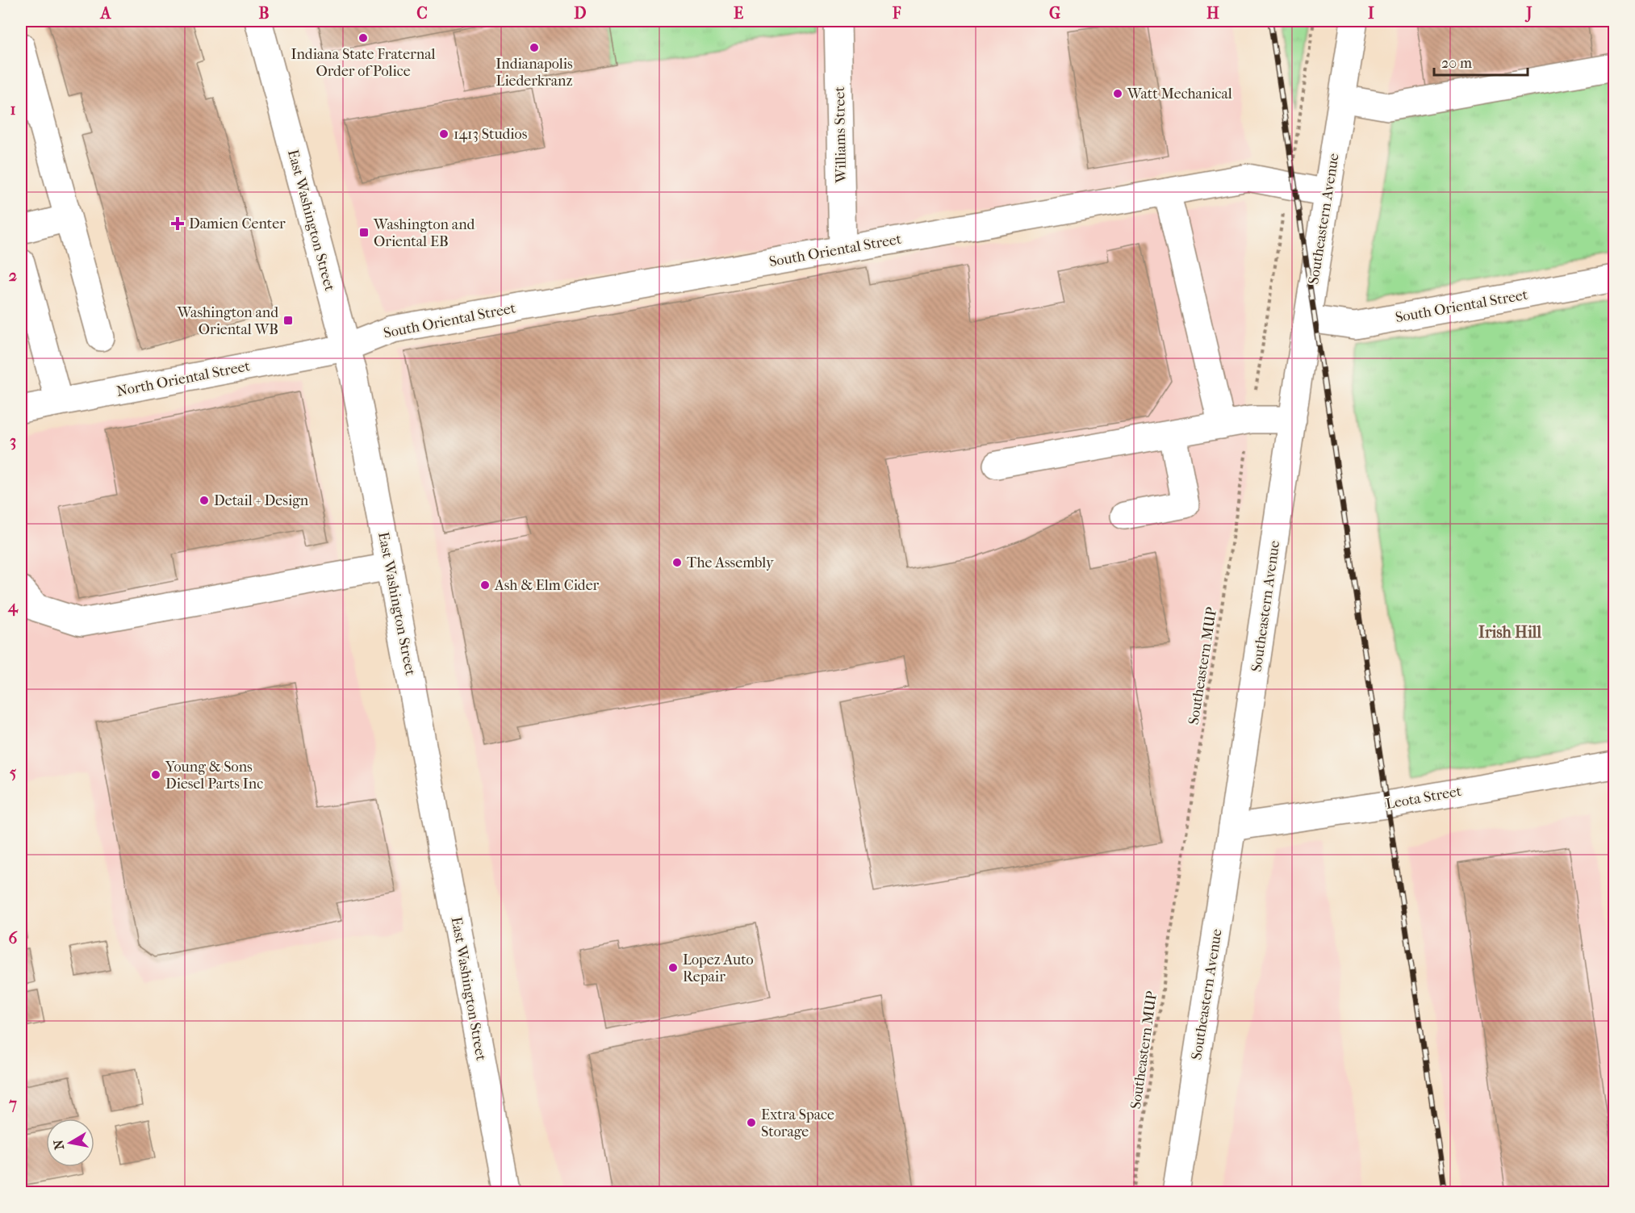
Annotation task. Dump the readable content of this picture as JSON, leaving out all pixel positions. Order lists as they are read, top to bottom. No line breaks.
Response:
{"streets":{"main road":["Williams Street","Southeastern Avenue","East Washington Street","South Oriental Street","North Oriental Street","Leota Street"],"path":["Southeastern MUP"]},"crossings":[["Williams Street","South Oriental Street"],["Southeastern Avenue","South Oriental Street"],["Southeastern Avenue","Leota Street"],["East Washington Street","South Oriental Street"],["East Washington Street","North Oriental Street"],["South Oriental Street","North Oriental Street"],["South Oriental Street","Southeastern MUP"]],"districts":["Irish Hill"],"places":{"other":["Indiana State Fraternal Order of Police","Indianapolis Liederkranz","Watt Mechanical","1413 Studios","Detail + Design","The Assembly","Ash & Elm Cider","Young & Sons Diesel Parts Inc","Lopez Auto Repair","Extra Space Storage"],"health":["Damien Center"],"transit":["Washington and Oriental EB","Washington and Oriental WB"]},"scale_bar":"20 m","north":"left","grid":{"columns":["A","B","C","D","E","F","G","H","I","J"],"rows":["1","2","3","4","5","6","7"]}}
